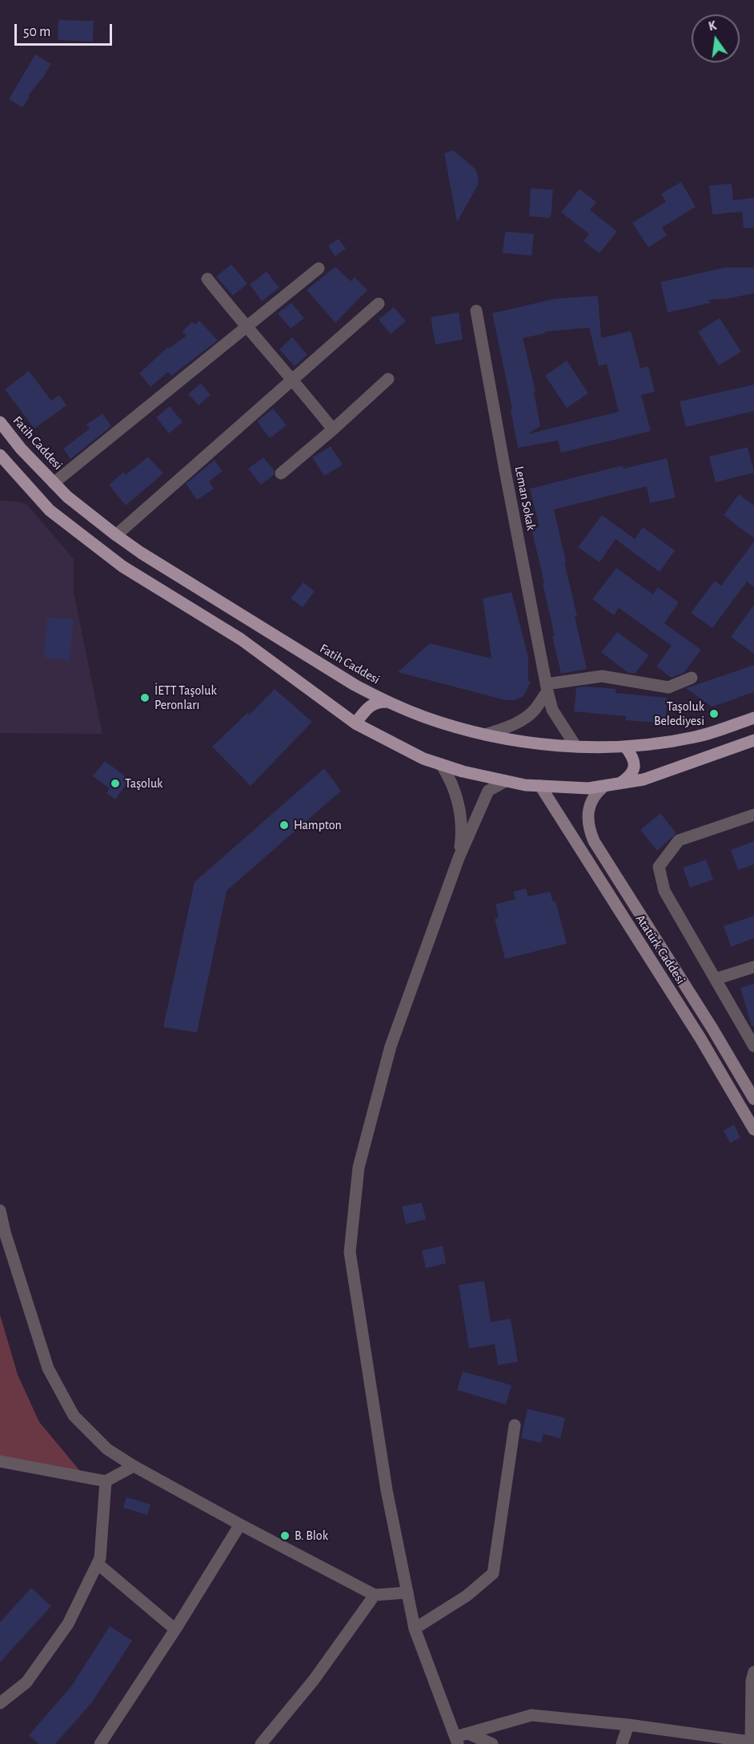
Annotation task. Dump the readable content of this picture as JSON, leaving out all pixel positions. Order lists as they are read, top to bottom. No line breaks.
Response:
{"streets":{"main road":["Fatih Caddesi","Atatürk Caddesi"],"street":["Leman Sokak"]},"crossings":[["Fatih Caddesi","Leman Sokak"]],"places":["İETT Taşoluk Peronları","Taşoluk Belediyesi","Taşoluk","Hampton","B. Blok"],"scale_bar":"50 m","north":"top"}
